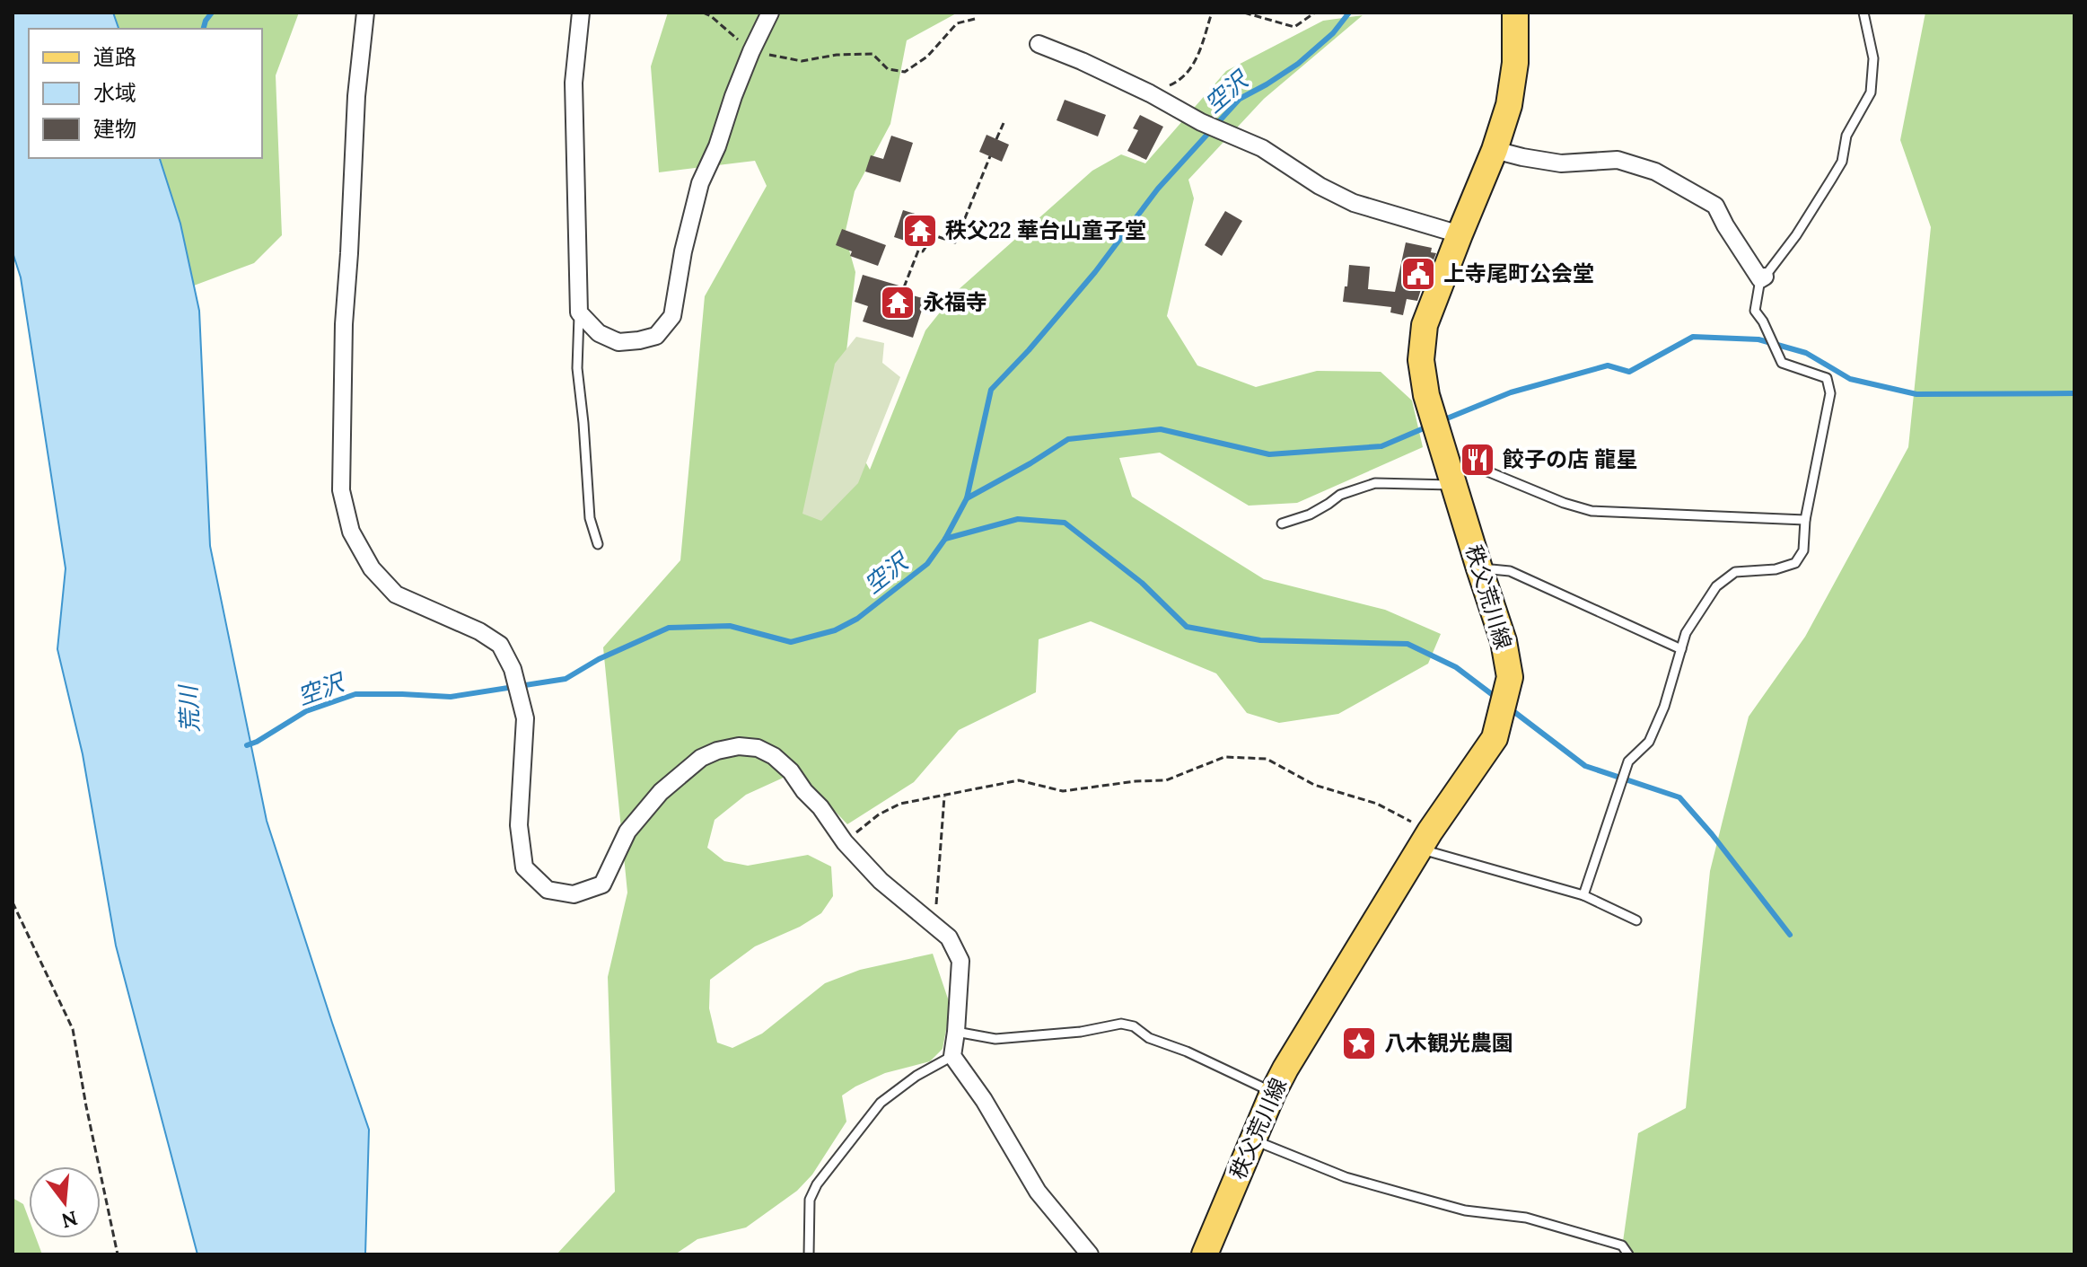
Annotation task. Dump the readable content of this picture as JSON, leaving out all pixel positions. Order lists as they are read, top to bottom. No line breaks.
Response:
{"streets":{"main road":["秩父荒川線"]},"water":["空沢","荒川"],"places":{"temple":["秩父22 華台山童子堂","永福寺"],"public building":["上寺尾町公会堂"],"restaurant":["餃子の店 龍星"],"place":["八木観光農園"]},"legend":["道路","水域","建物"],"north":"bottom"}
